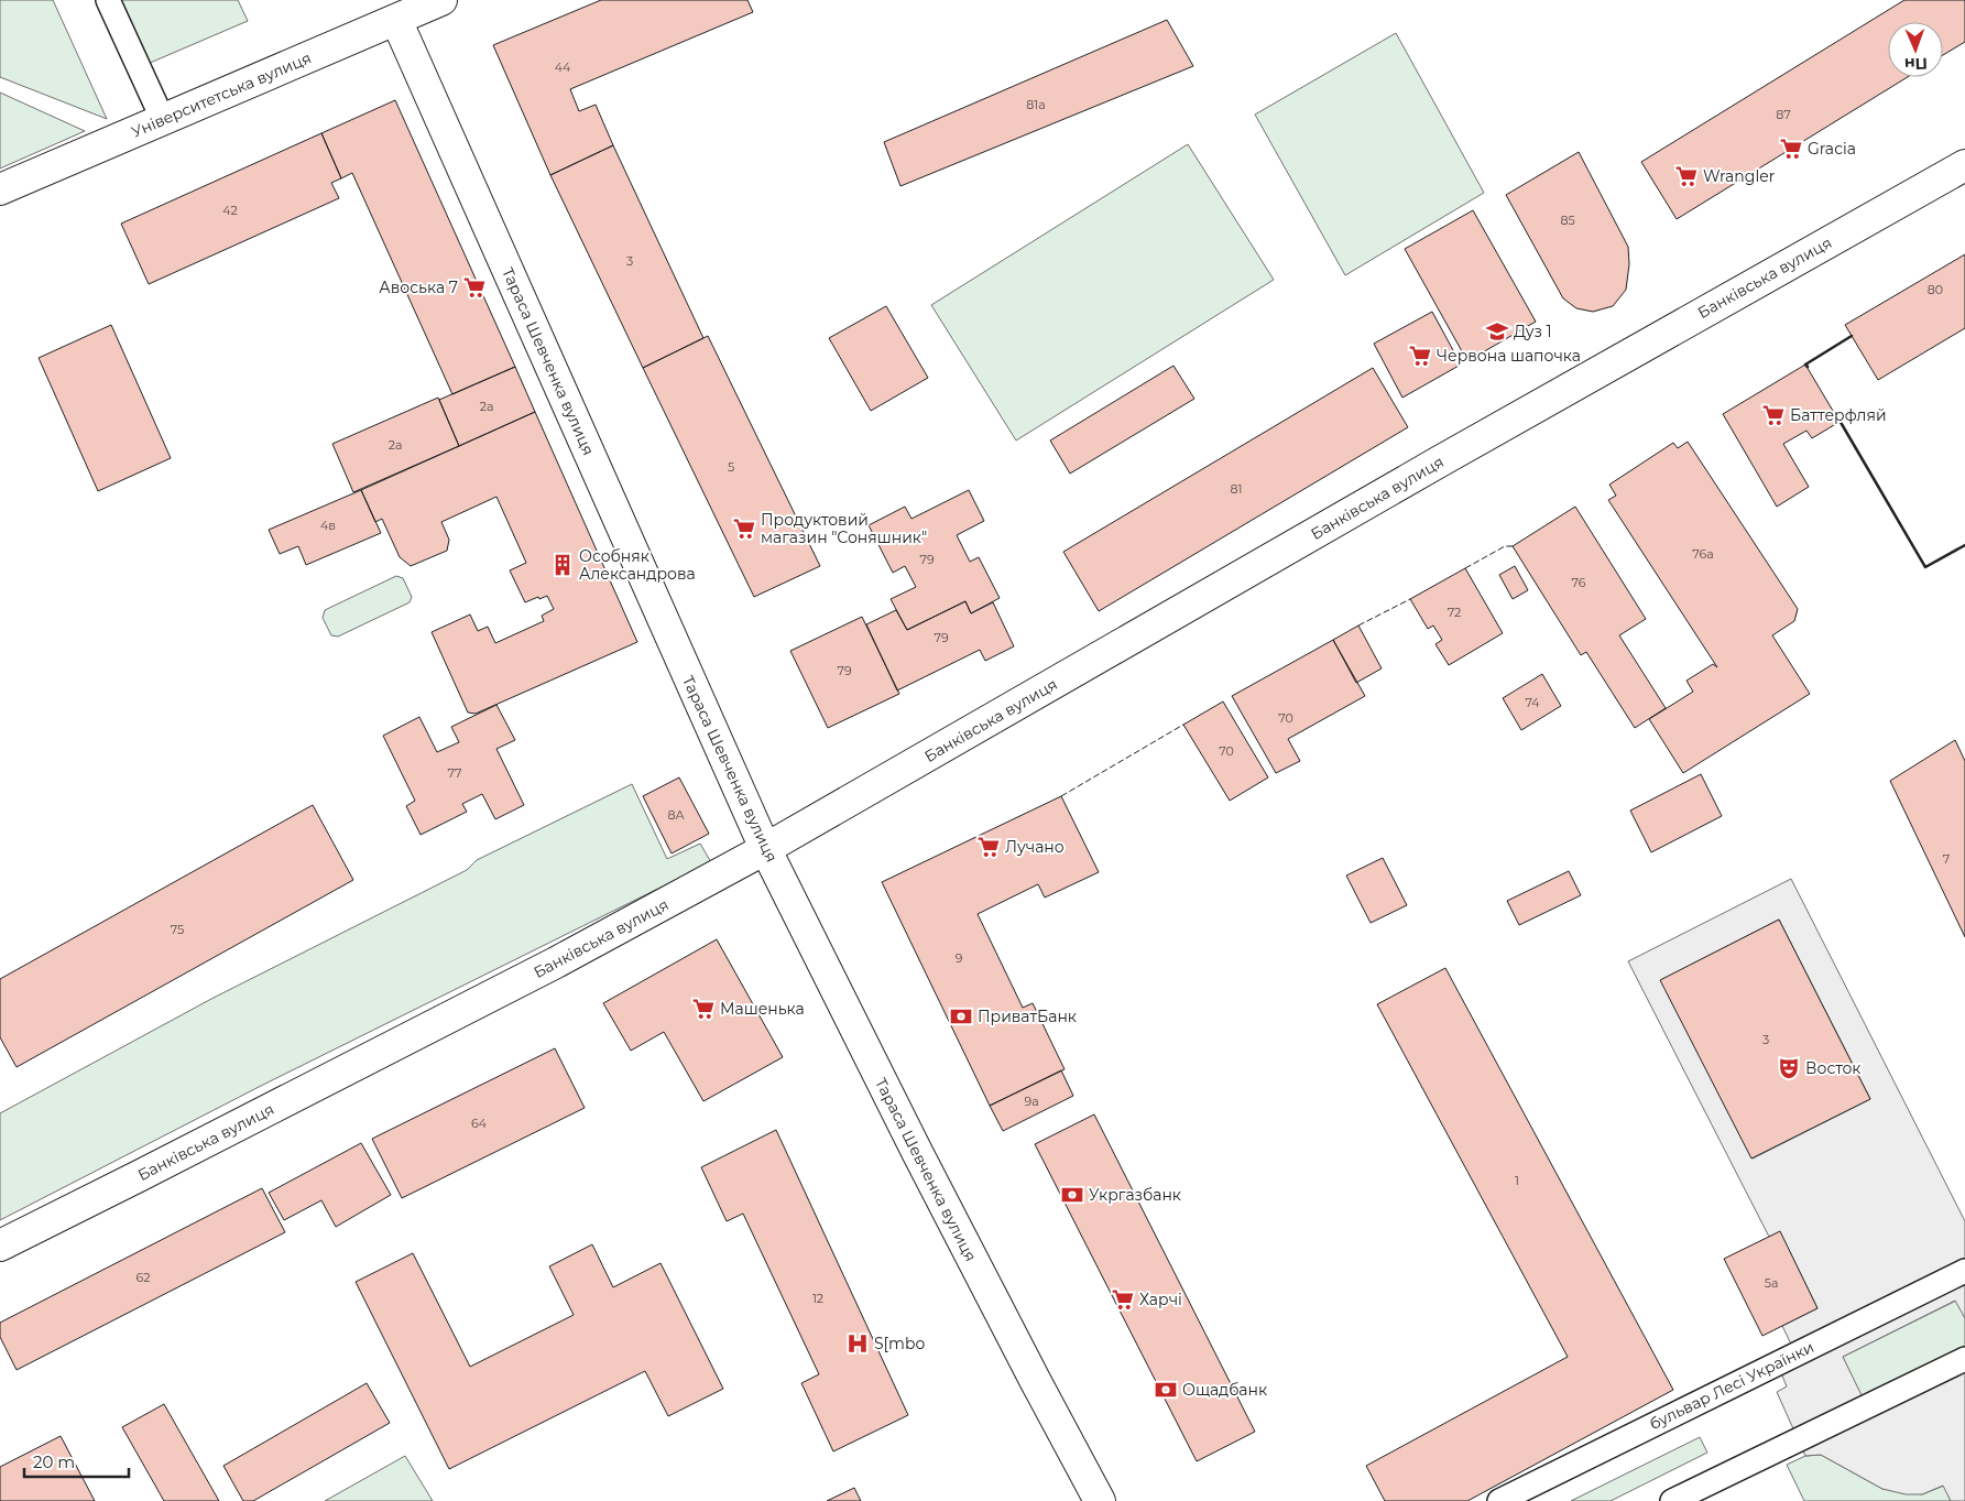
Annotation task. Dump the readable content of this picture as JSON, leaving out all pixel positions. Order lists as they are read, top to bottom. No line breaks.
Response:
{"streets":{"street":["Університетська вулиця","Банківська вулиця","Тараса Шевченка вулиця","бульвар Лесі Українки"]},"crossings":[["Університетська вулиця","Тараса Шевченка вулиця"],["Банківська вулиця","Тараса Шевченка вулиця"]],"places":{"supermarket":["Gracia","Wrangler","Авоська 7","Червона шапочка","Баттерфляй","Продуктовий магазин \"Соняшник\"","Лучано","Машенька","Харчі"],"school or university":["Дуз 1"],"building":["Особняк Александрова"],"bank":["ПриватБанк","Укргазбанк","Ощадбанк"],"theatre":["Восток"],"hospital":["S[mbo"]},"house_numbers":["44","81а","87","42","85","3","80","2а","2а","5","81","4в","76а","79","76","72","79","79","74","70","70","77","8А","7","75","9","3","9а","64","1","62","5а","12"],"scale_bar":"20 m","north":"bottom"}
